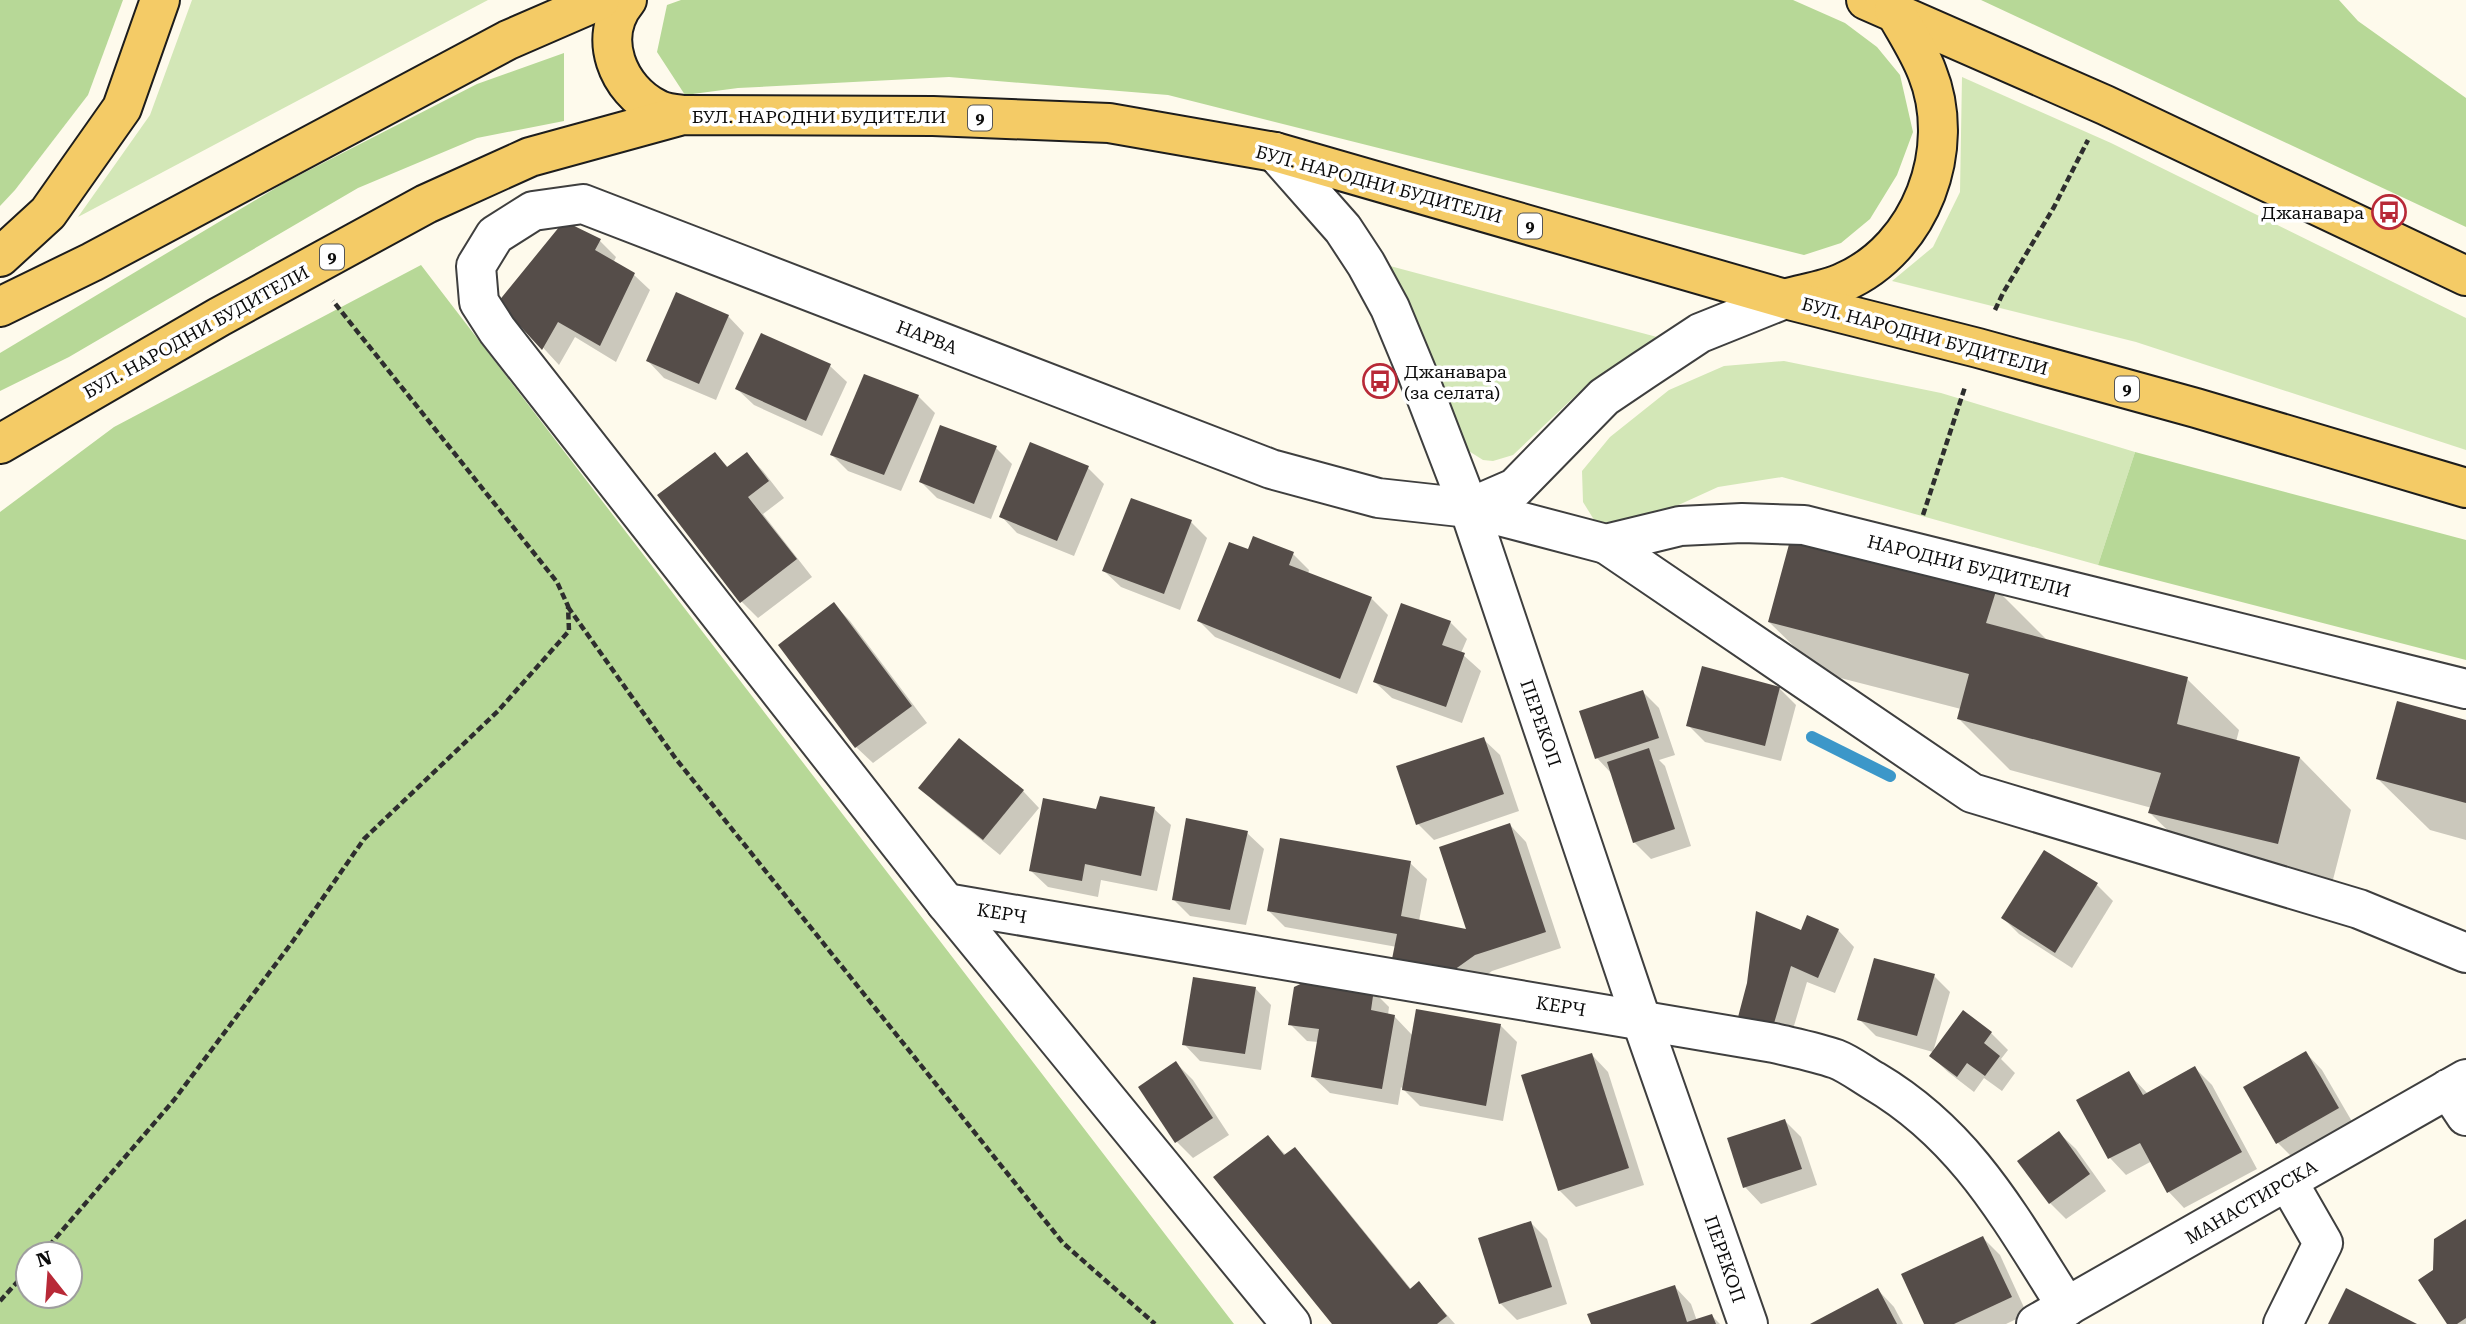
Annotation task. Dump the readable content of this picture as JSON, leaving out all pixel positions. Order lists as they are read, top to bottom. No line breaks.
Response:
{"streets":{"main road":["БУЛ. НАРОДНИ БУДИТЕЛИ","9"],"street":["НАРВА","НАРОДНИ БУДИТЕЛИ","ПЕРЕКОП","КЕРЧ","МАНАСТИРСКА"]},"crossings":[["БУЛ. НАРОДНИ БУДИТЕЛИ","ПЕРЕКОП"],["НАРВА","НАРОДНИ БУДИТЕЛИ"],["НАРВА","ПЕРЕКОП"],["НАРВА","КЕРЧ"],["НАРОДНИ БУДИТЕЛИ","ПЕРЕКОП"],["ПЕРЕКОП","КЕРЧ"],["КЕРЧ","МАНАСТИРСКА"]],"places":{"bus stop":["Джанавара","Джанавара (за селата)"]},"north":"top"}
